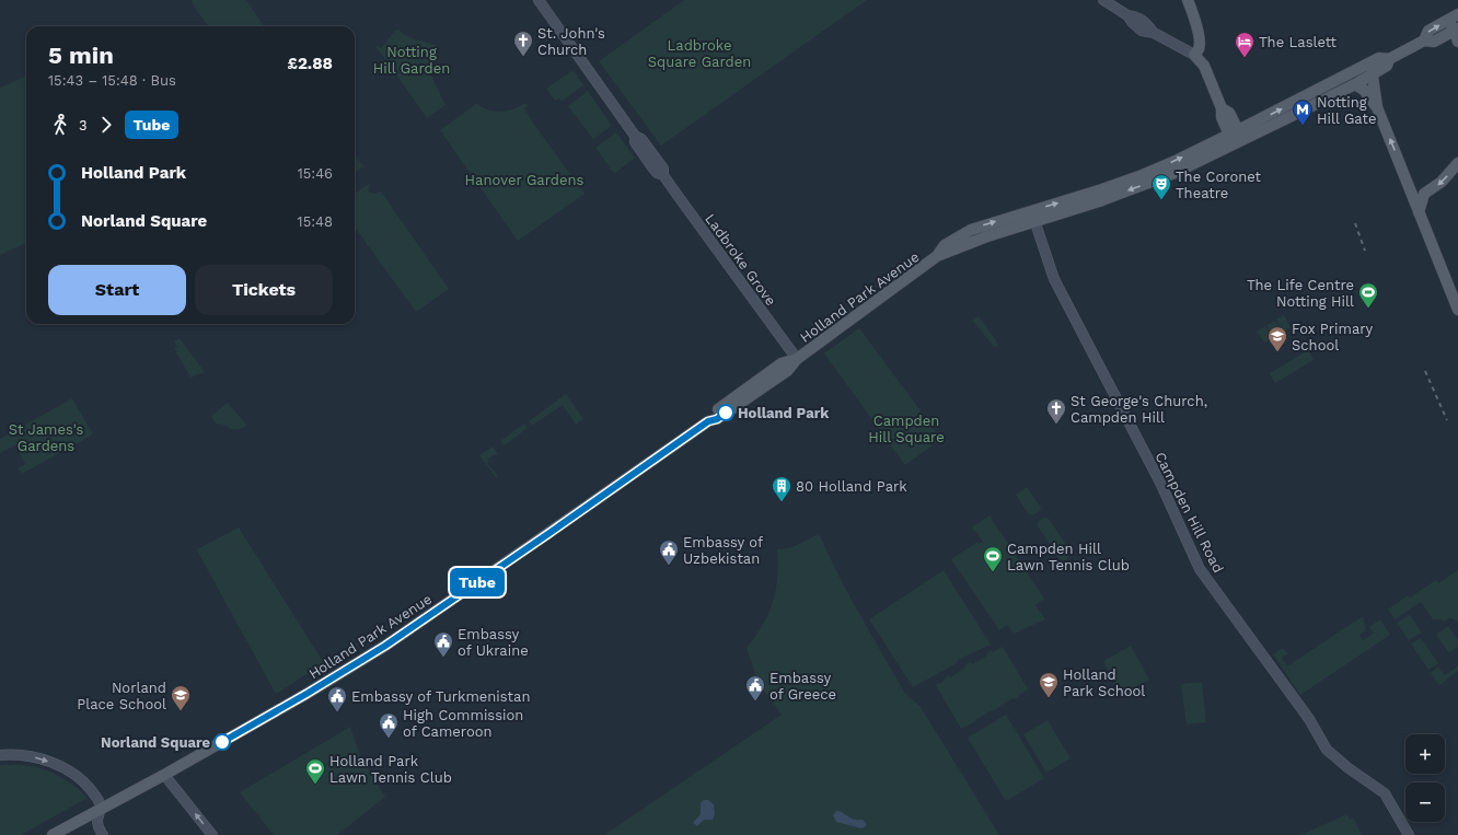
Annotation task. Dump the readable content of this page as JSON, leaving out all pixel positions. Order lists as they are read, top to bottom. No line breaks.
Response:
{"streets":{"main road":["Holland Park Avenue"],"street":["Ladbroke Grove","Campden Hill Road"]},"crossings":[["Ladbroke Grove","Holland Park Avenue"]],"parks":["Ladbroke Square Garden","Notting Hill Garden","Hanover Gardens","Campden Hill Square","St James's Gardens"],"places":{"church":["St. John's Church","St George's Church, Campden Hill"],"hotel":["The Laslett"],"metro station":["Notting Hill Gate"],"theatre":["The Coronet Theatre"],"sports":["The Life Centre Notting Hill","Campden Hill Lawn Tennis Club","Holland Park Lawn Tennis Club"],"school or university":["Fox Primary School","Holland Park School","Norland Place School"],"other":["Holland Park","Norland Square"],"building":["80 Holland Park"],"public building":["Embassy of Uzbekistan","Embassy of Ukraine","Embassy of Greece","Embassy of Turkmenistan","High Commission of Cameroon"]},"lines":["bus line Tube"],"page":{"on_map":"Tube","heading":["5 min","15:43 – 15:48 · Bus","£2.88"],"legs":["3","Tube"],"list":[{"name":"Holland Park","value":"15:46"},{"name":"Norland Square","value":"15:48"}],"buttons":["Start","Tickets"],"map_buttons":["+","−"]}}
